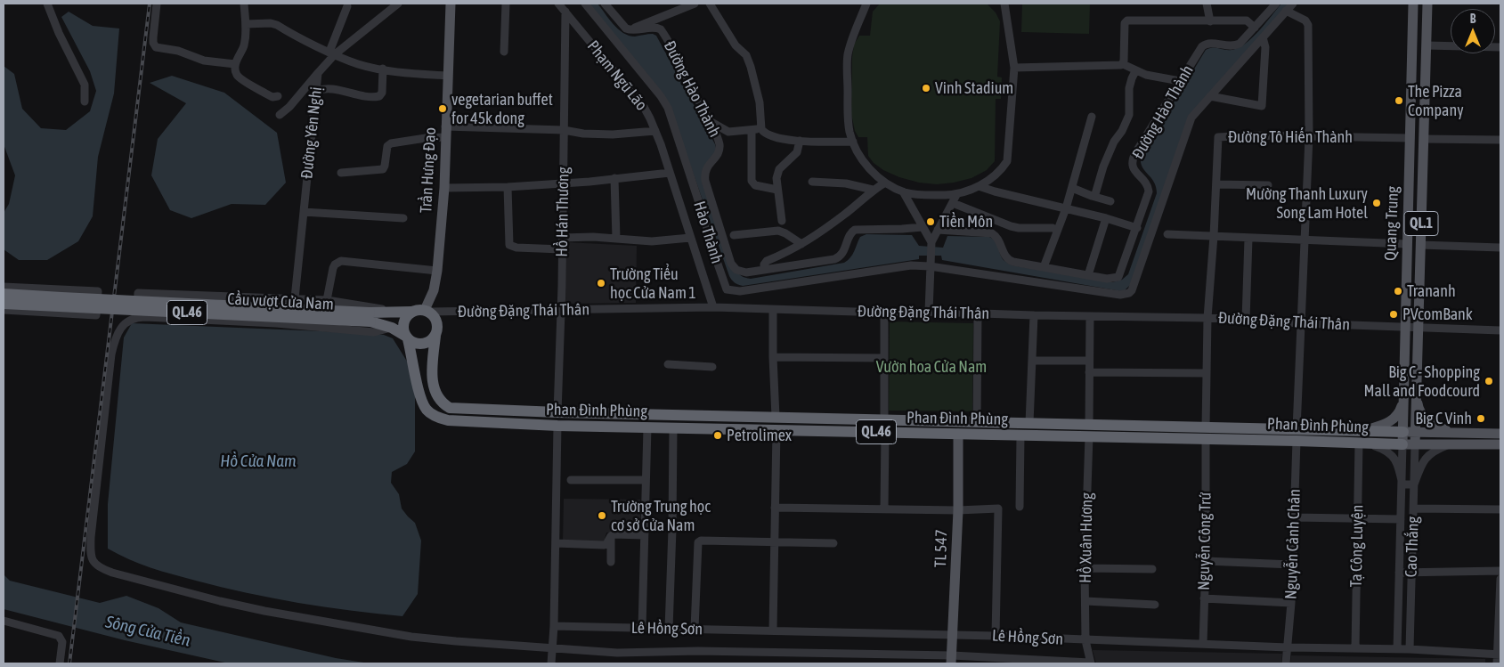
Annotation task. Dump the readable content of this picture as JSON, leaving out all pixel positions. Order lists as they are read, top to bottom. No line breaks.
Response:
{"streets":{"highway":["Cầu vượt Cửa Nam","QL.46","Phan Đình Phùng"],"main road":["Trần Hưng Đạo","Quang Trung","QL.1","TL 547"],"street":["Phạm Ngũ Lão","Đường Hào Thành","Đường Yên Nghị","Đường Tô Hiến Thành","Hồ Hán Thương","Hào Thành","Đường Đặng Thái Thân","Hồ Xuân Hương","Nguyễn Công Trứ","Nguyễn Cảnh Chân","Tạ Công Luyện","Cao Thắng","Lê Hồng Sơn"]},"crossings":[["Phạm Ngũ Lão","Hồ Hán Thương"],["Phạm Ngũ Lão","Đường Đặng Thái Thân"],["Đường Tô Hiến Thành","Quang Trung"],["Đường Tô Hiến Thành","Đường Đặng Thái Thân"],["Đường Tô Hiến Thành","Nguyễn Công Trứ"],["Đường Tô Hiến Thành","Nguyễn Cảnh Chân"],["Trần Hưng Đạo","Đường Đặng Thái Thân"],["Trần Hưng Đạo","QL.46"],["Trần Hưng Đạo","Phan Đình Phùng"],["Hồ Hán Thương","Đường Đặng Thái Thân"],["Hồ Hán Thương","Phan Đình Phùng"],["Quang Trung","Đường Đặng Thái Thân"],["Quang Trung","Phan Đình Phùng"],["Quang Trung","Cao Thắng"],["Cầu vượt Cửa Nam","QL.46"],["Đường Đặng Thái Thân","QL.46"],["Đường Đặng Thái Thân","Phan Đình Phùng"],["Đường Đặng Thái Thân","Hồ Xuân Hương"],["Đường Đặng Thái Thân","Nguyễn Công Trứ"],["Đường Đặng Thái Thân","Nguyễn Cảnh Chân"],["QL.46","Phan Đình Phùng"],["Phan Đình Phùng","Hồ Xuân Hương"],["Phan Đình Phùng","Nguyễn Công Trứ"],["Phan Đình Phùng","Nguyễn Cảnh Chân"],["Phan Đình Phùng","Tạ Công Luyện"],["Phan Đình Phùng","TL 547"],["Hồ Xuân Hương","Lê Hồng Sơn"],["Nguyễn Công Trứ","Lê Hồng Sơn"],["Nguyễn Cảnh Chân","Lê Hồng Sơn"],["Tạ Công Luyện","Lê Hồng Sơn"],["Cao Thắng","Lê Hồng Sơn"],["TL 547","Lê Hồng Sơn"]],"water":["Hồ Cửa Nam","Sông Cửa Tiền"],"parks":["Vườn hoa Cửa Nam"],"places":["Vinh Stadium","The Pizza Company","vegetarian buffet for 45k dong","Mường Thanh Luxury Song Lam Hotel","Tiền Môn","Trường Tiểu học Cửa Nam 1","Trananh","PVcomBank","Big C - Shopping Mall and Foodcourd","Big C Vinh","Petrolimex","Trường Trung học cơ sở Cửa Nam"],"north":"top"}
